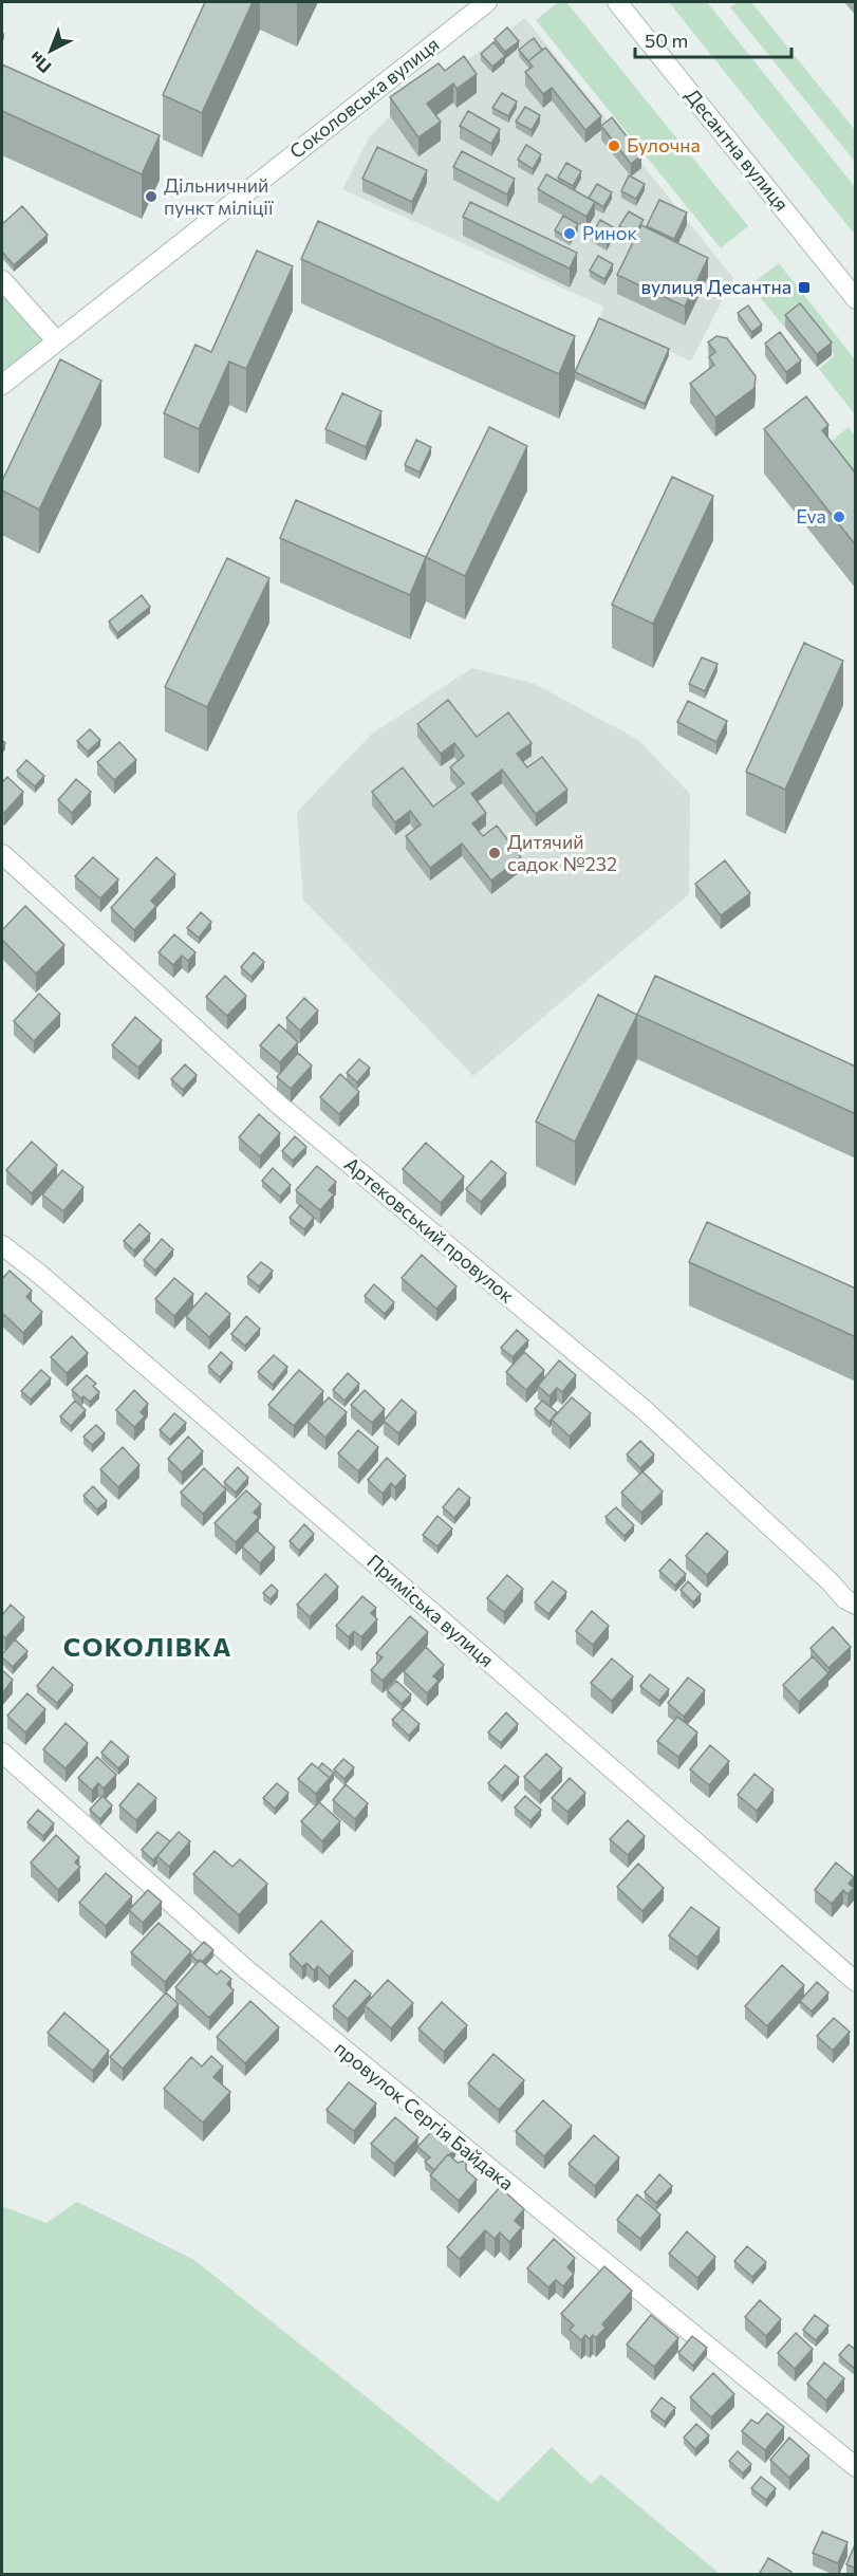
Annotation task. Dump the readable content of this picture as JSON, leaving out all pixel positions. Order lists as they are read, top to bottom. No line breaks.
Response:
{"streets":{"street":["Соколовська вулиця","Десантна вулиця","Артековський провулок","Приміська вулиця","провулок Сергія Байдака"]},"districts":["СОКОЛІВКА"],"places":{"other":["Булочна","Дільничний пункт міліції","Ринок","Eva","Дитячий садок №232"],"transit":["вулиця Десантна"]},"scale_bar":"50 m","north":"bottom left"}
